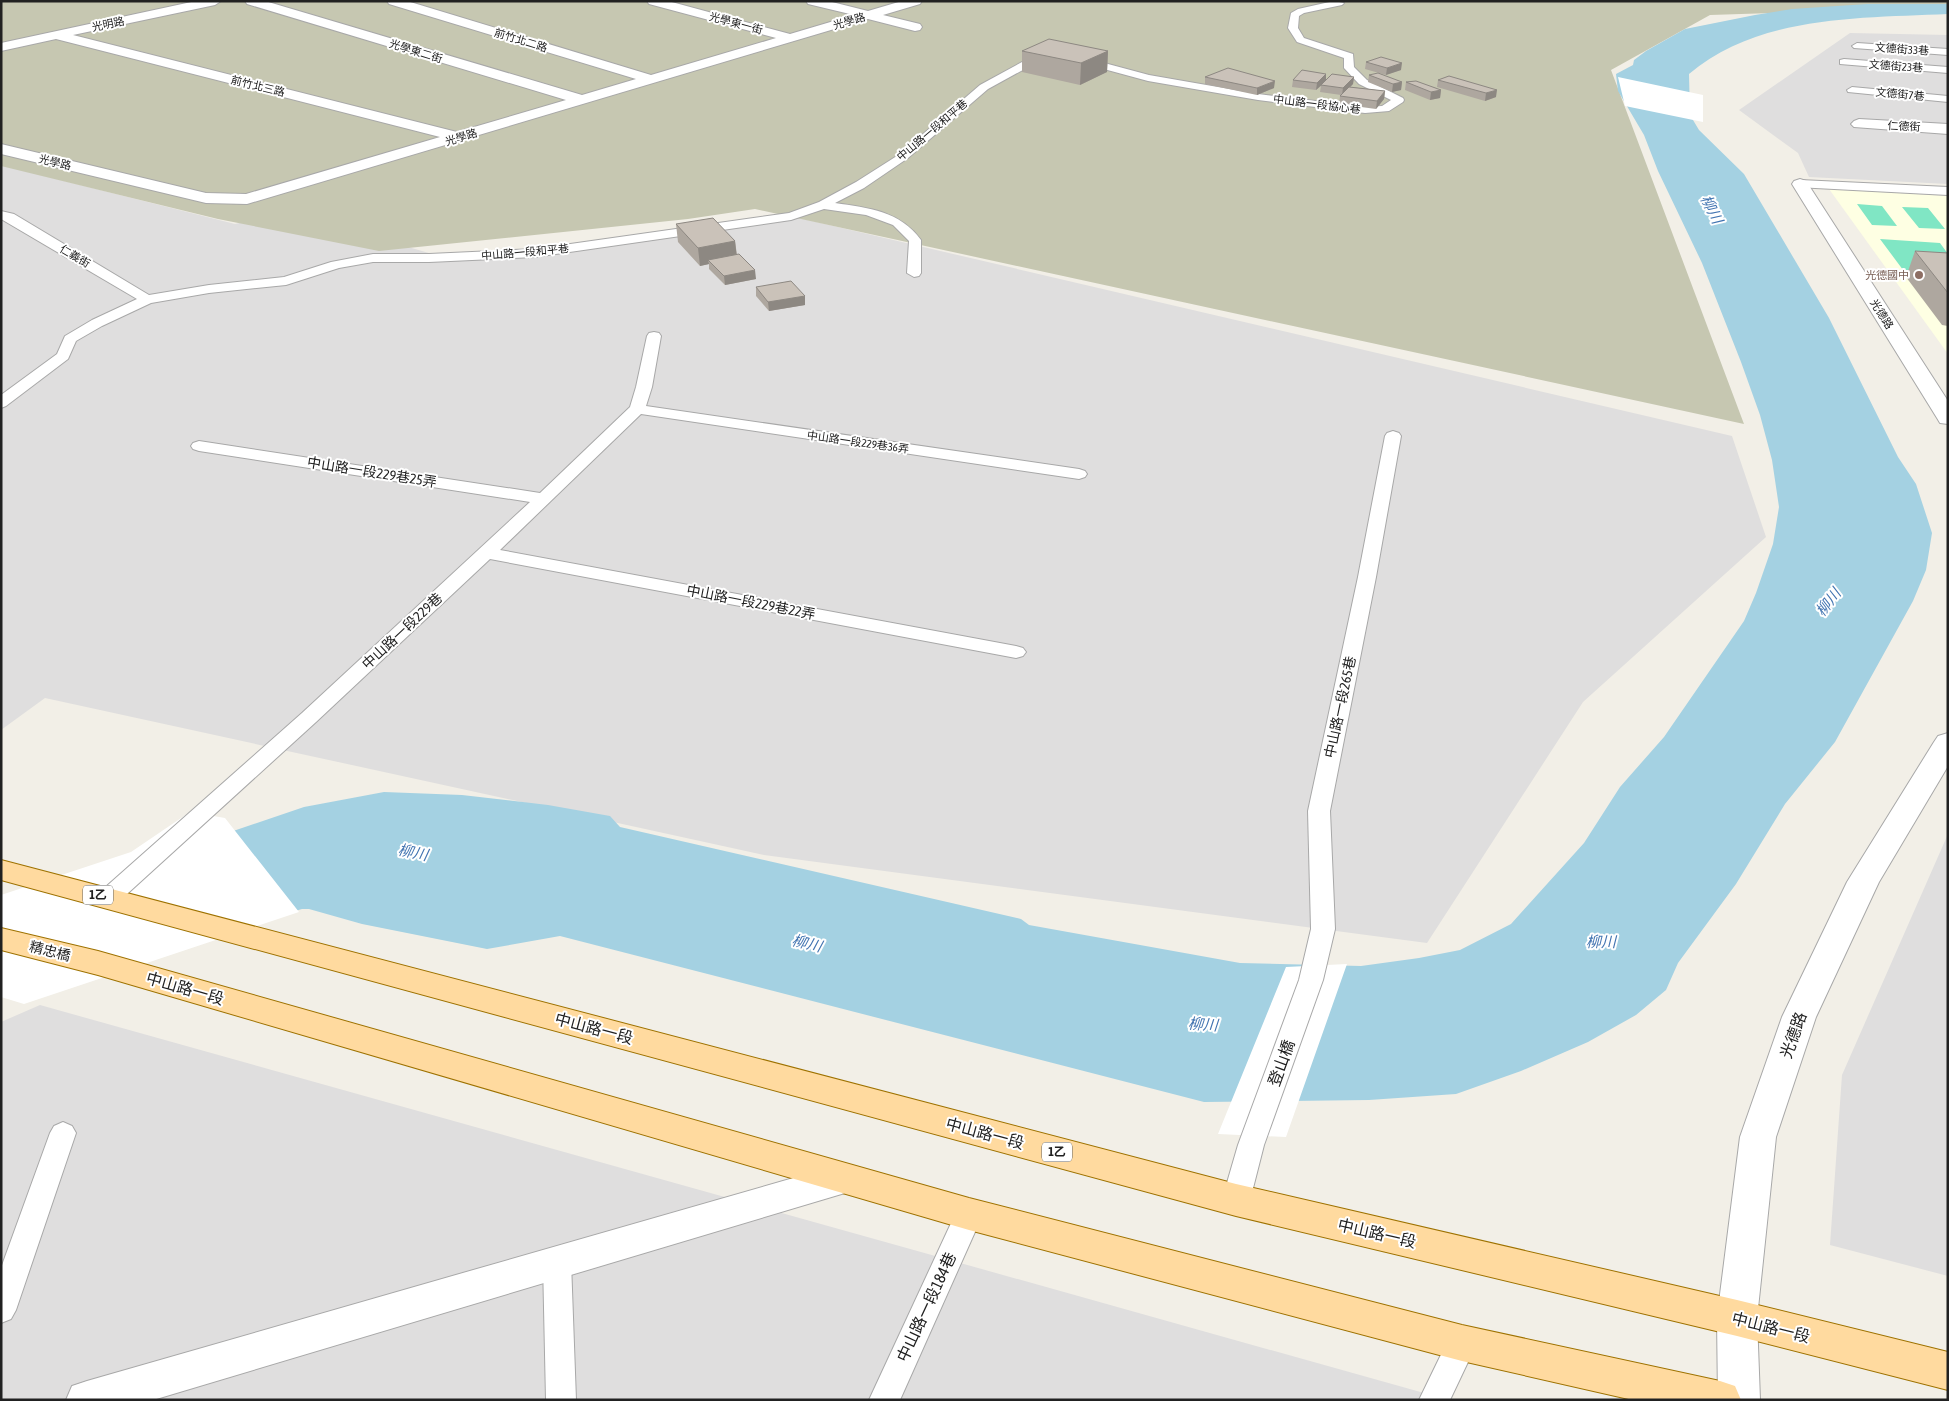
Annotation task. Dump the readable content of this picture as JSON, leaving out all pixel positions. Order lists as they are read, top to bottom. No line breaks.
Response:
{"streets":{"main road":["1乙","精忠橋","中山路一段"],"street":["光學路","光學東一街","光明路","前竹北二路","光學東二街","前竹北三路","仁德街","光德路"],"lane":["文德街33巷","文德街23巷","文德街7巷","中山路一段協心巷","中山路一段和平巷","仁義街","中山路一段229巷36弄","中山路一段229巷25弄","中山路一段229巷22弄","中山路一段229巷","中山路一段265巷","登山橋","中山路一段184巷"]},"crossings":[["光學路","光學東一街"],["光學路","前竹北二路"],["光學路","光學東二街"],["光學路","前竹北三路"],["光明路","前竹北三路"],["中山路一段和平巷","仁義街"],["光德路","中山路一段"],["中山路一段229巷36弄","中山路一段229巷"],["中山路一段229巷25弄","中山路一段229巷"],["中山路一段229巷22弄","中山路一段229巷"],["中山路一段229巷","1乙"],["中山路一段229巷","中山路一段"],["中山路一段265巷","登山橋"],["1乙","中山路一段"],["精忠橋","中山路一段"],["中山路一段","登山橋"],["中山路一段","中山路一段184巷"]],"water":["柳川"],"places":["光德國中"]}
